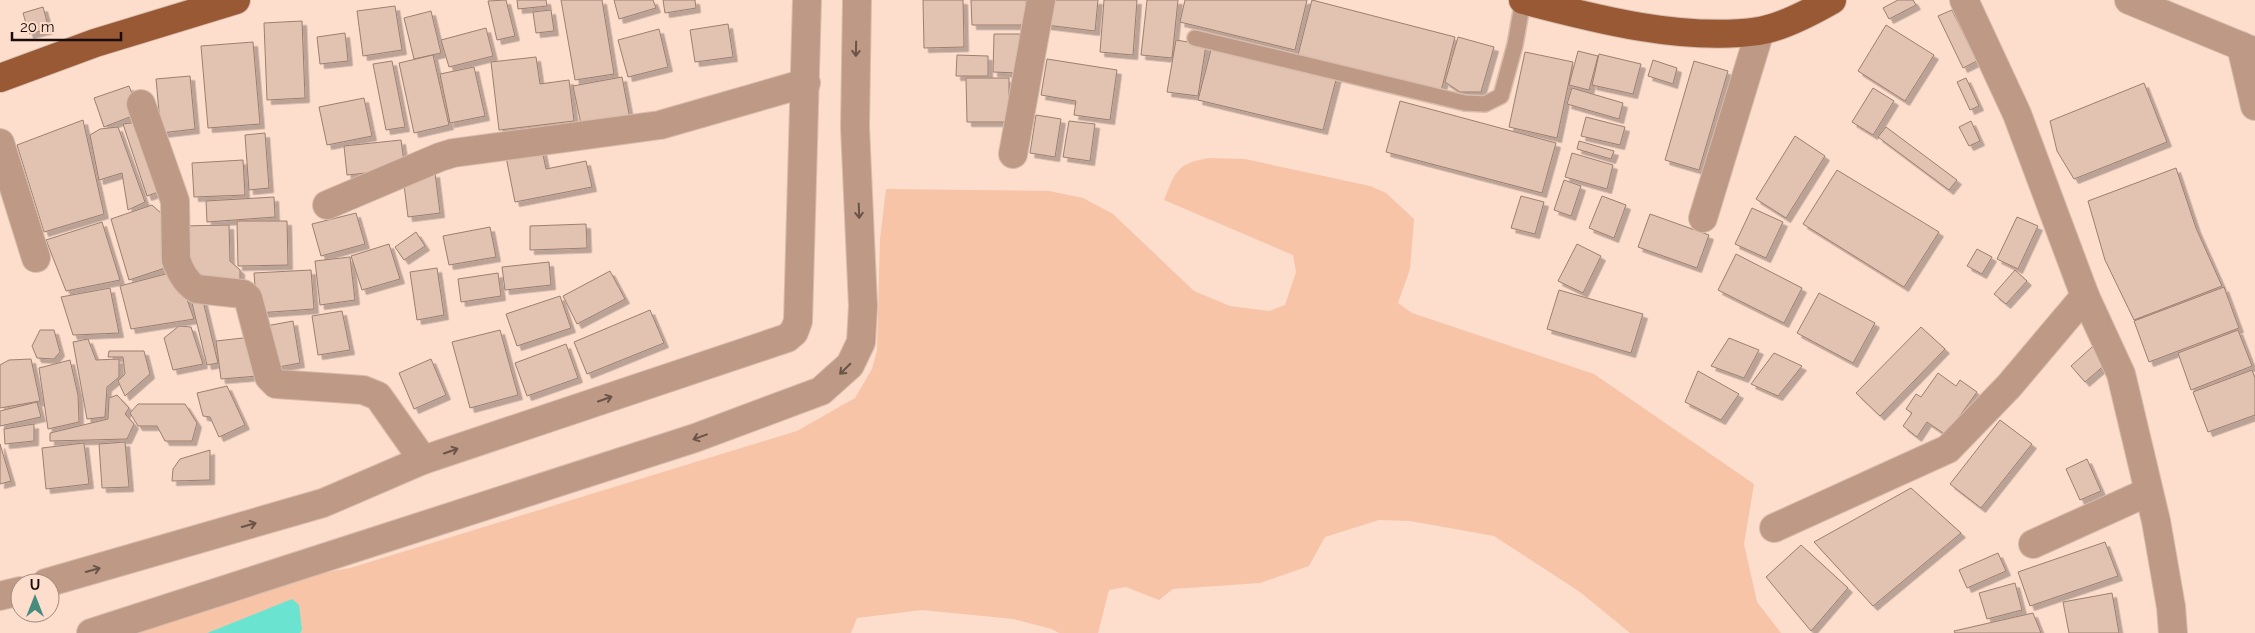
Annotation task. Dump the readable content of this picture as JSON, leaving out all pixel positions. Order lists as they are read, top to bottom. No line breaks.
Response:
{"scale_bar":"20 m","north":"top"}
